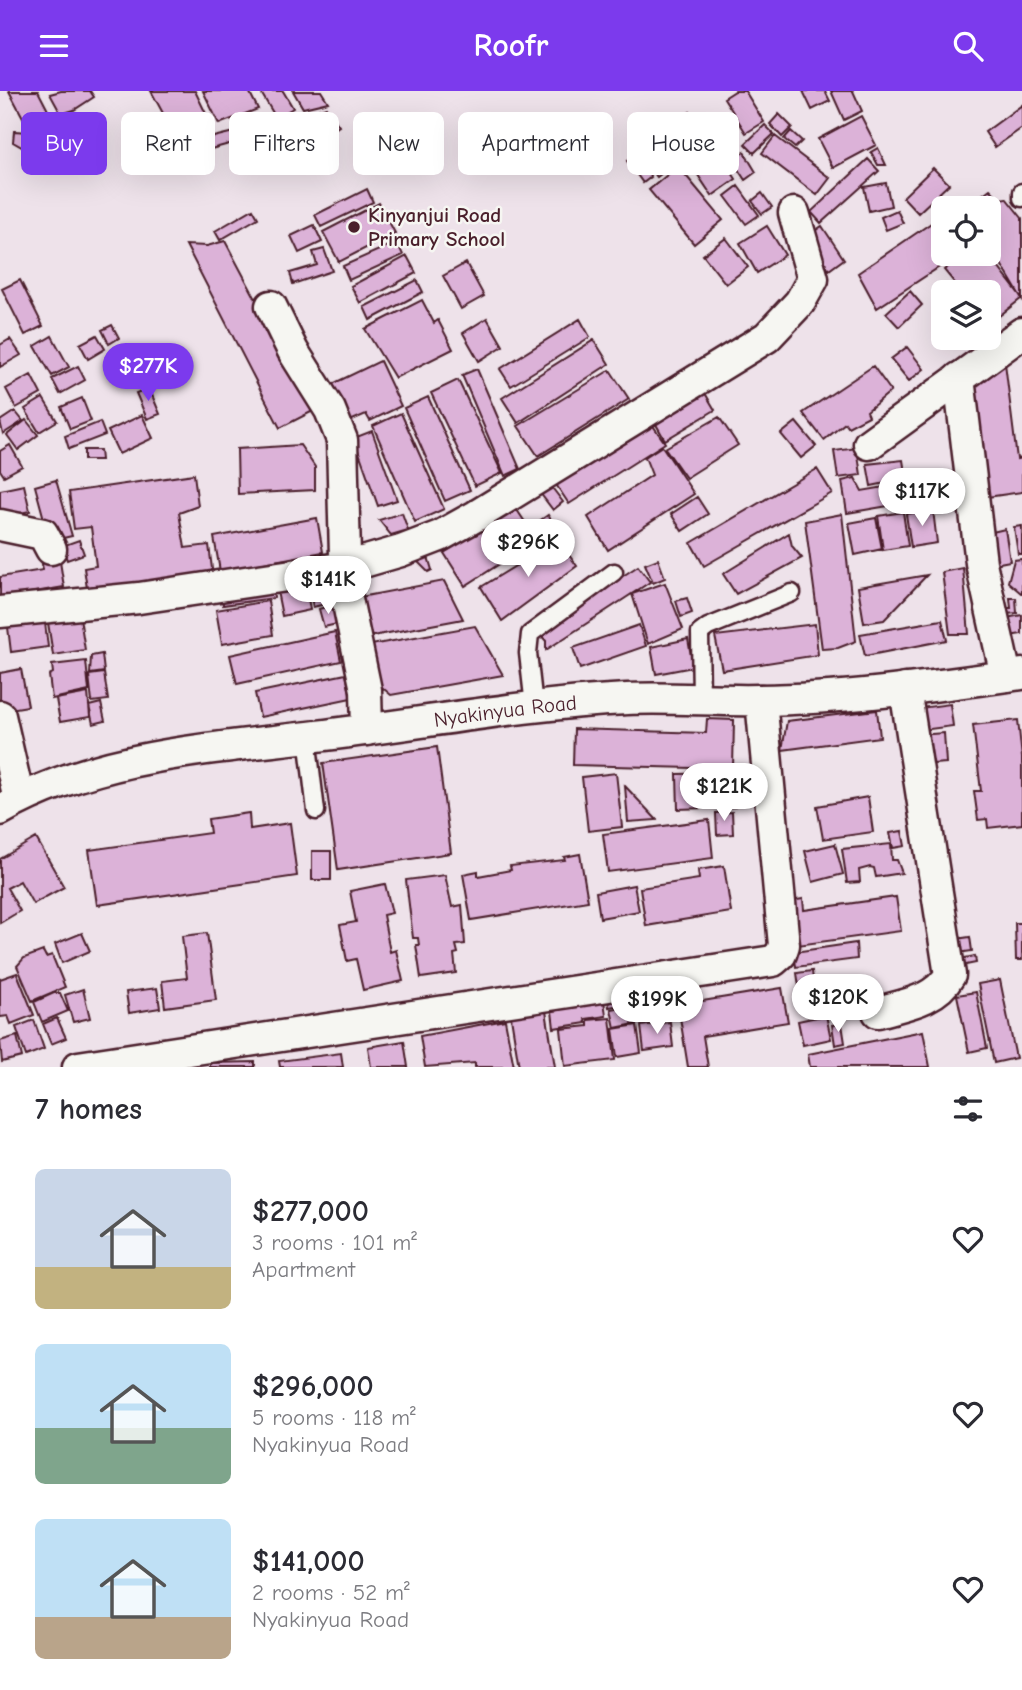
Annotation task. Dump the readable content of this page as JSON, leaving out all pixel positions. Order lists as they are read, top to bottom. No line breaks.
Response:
{"streets":{"street":["Nyakinyua Road"]},"places":["Kinyanjui Road Primary School"],"page":{"header":"Roofr","chip":["Buy","Rent","Filters","New","Apartment","House"],"price":["$277K","$117K","$296K","$141K","$121K","$120K","$199K"],"heading":"7 homes","list":[{"name":"$277,000","note":"3 rooms · 101 m² · Apartment"},{"name":"$296,000","note":"5 rooms · 118 m² · Nyakinyua Road"},{"name":"$141,000","note":"2 rooms · 52 m² · Nyakinyua Road"}]}}
